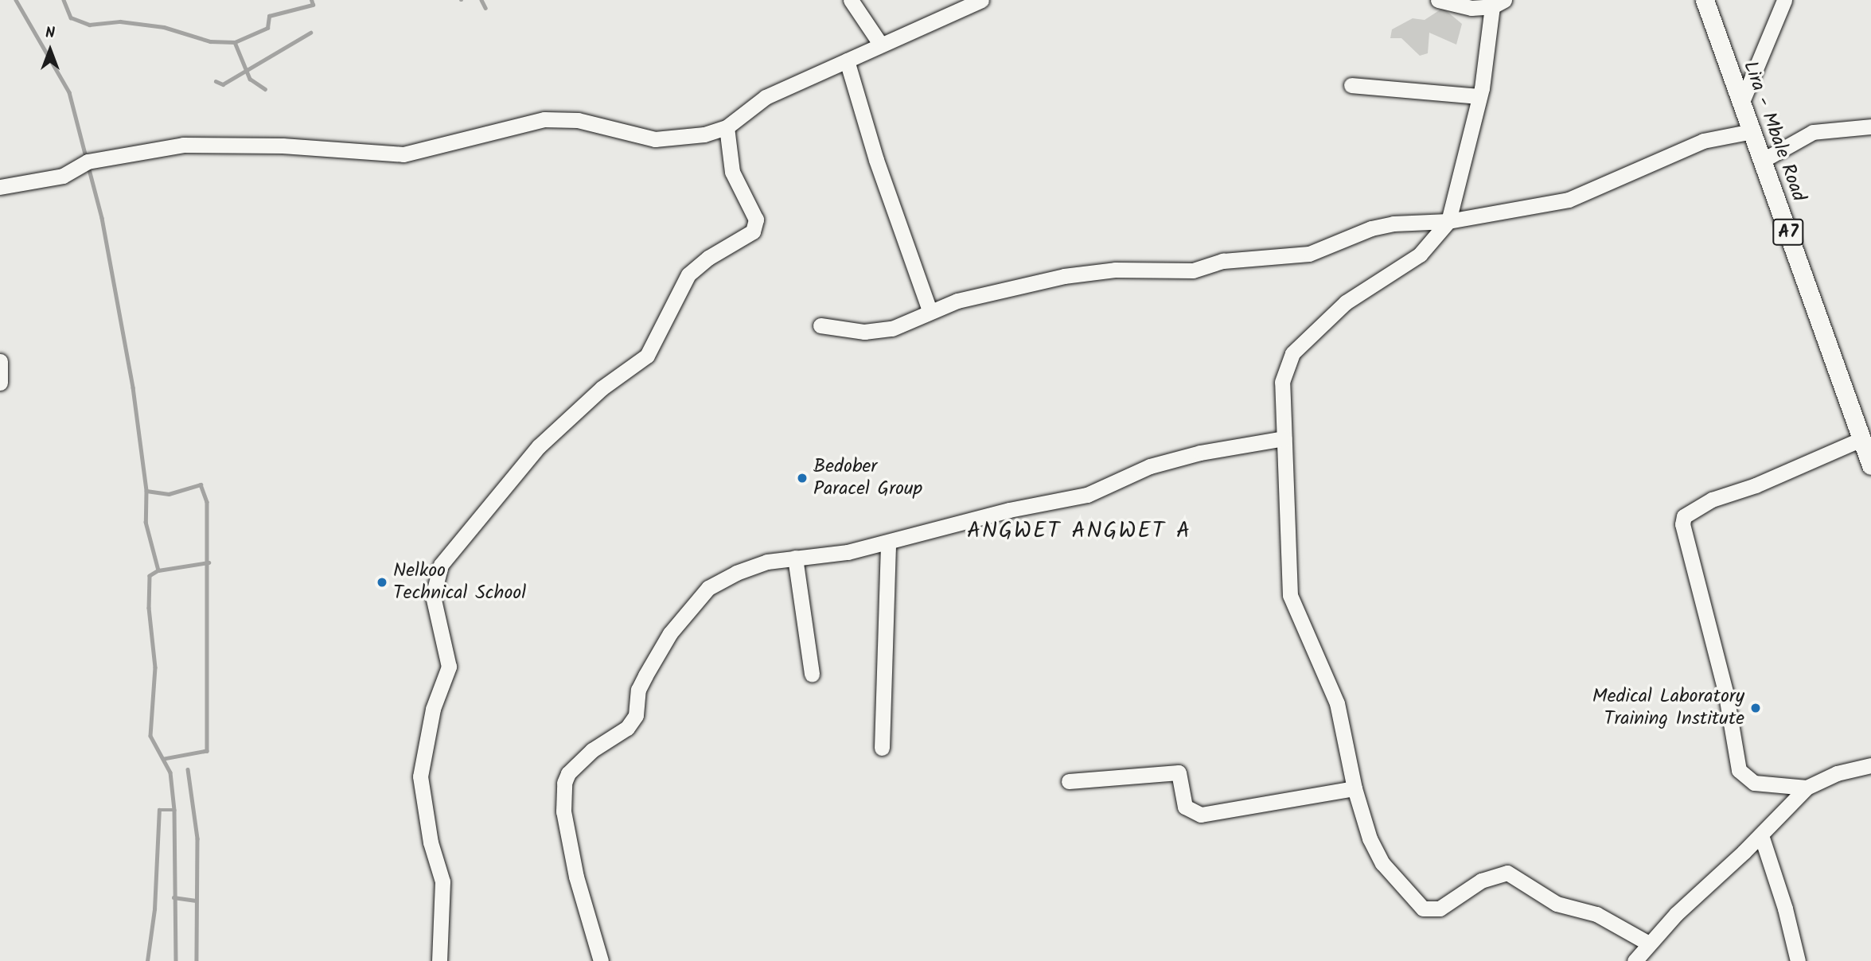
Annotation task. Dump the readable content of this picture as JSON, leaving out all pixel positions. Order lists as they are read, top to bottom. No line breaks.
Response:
{"streets":{"main road":["Lira - Mbale Road","A7"]},"districts":["ANGWET ANGWET A"],"places":["Bedober Paracel Group","Nelkoo Technical School","Medical Laboratory Training Institute"],"north":"top"}
